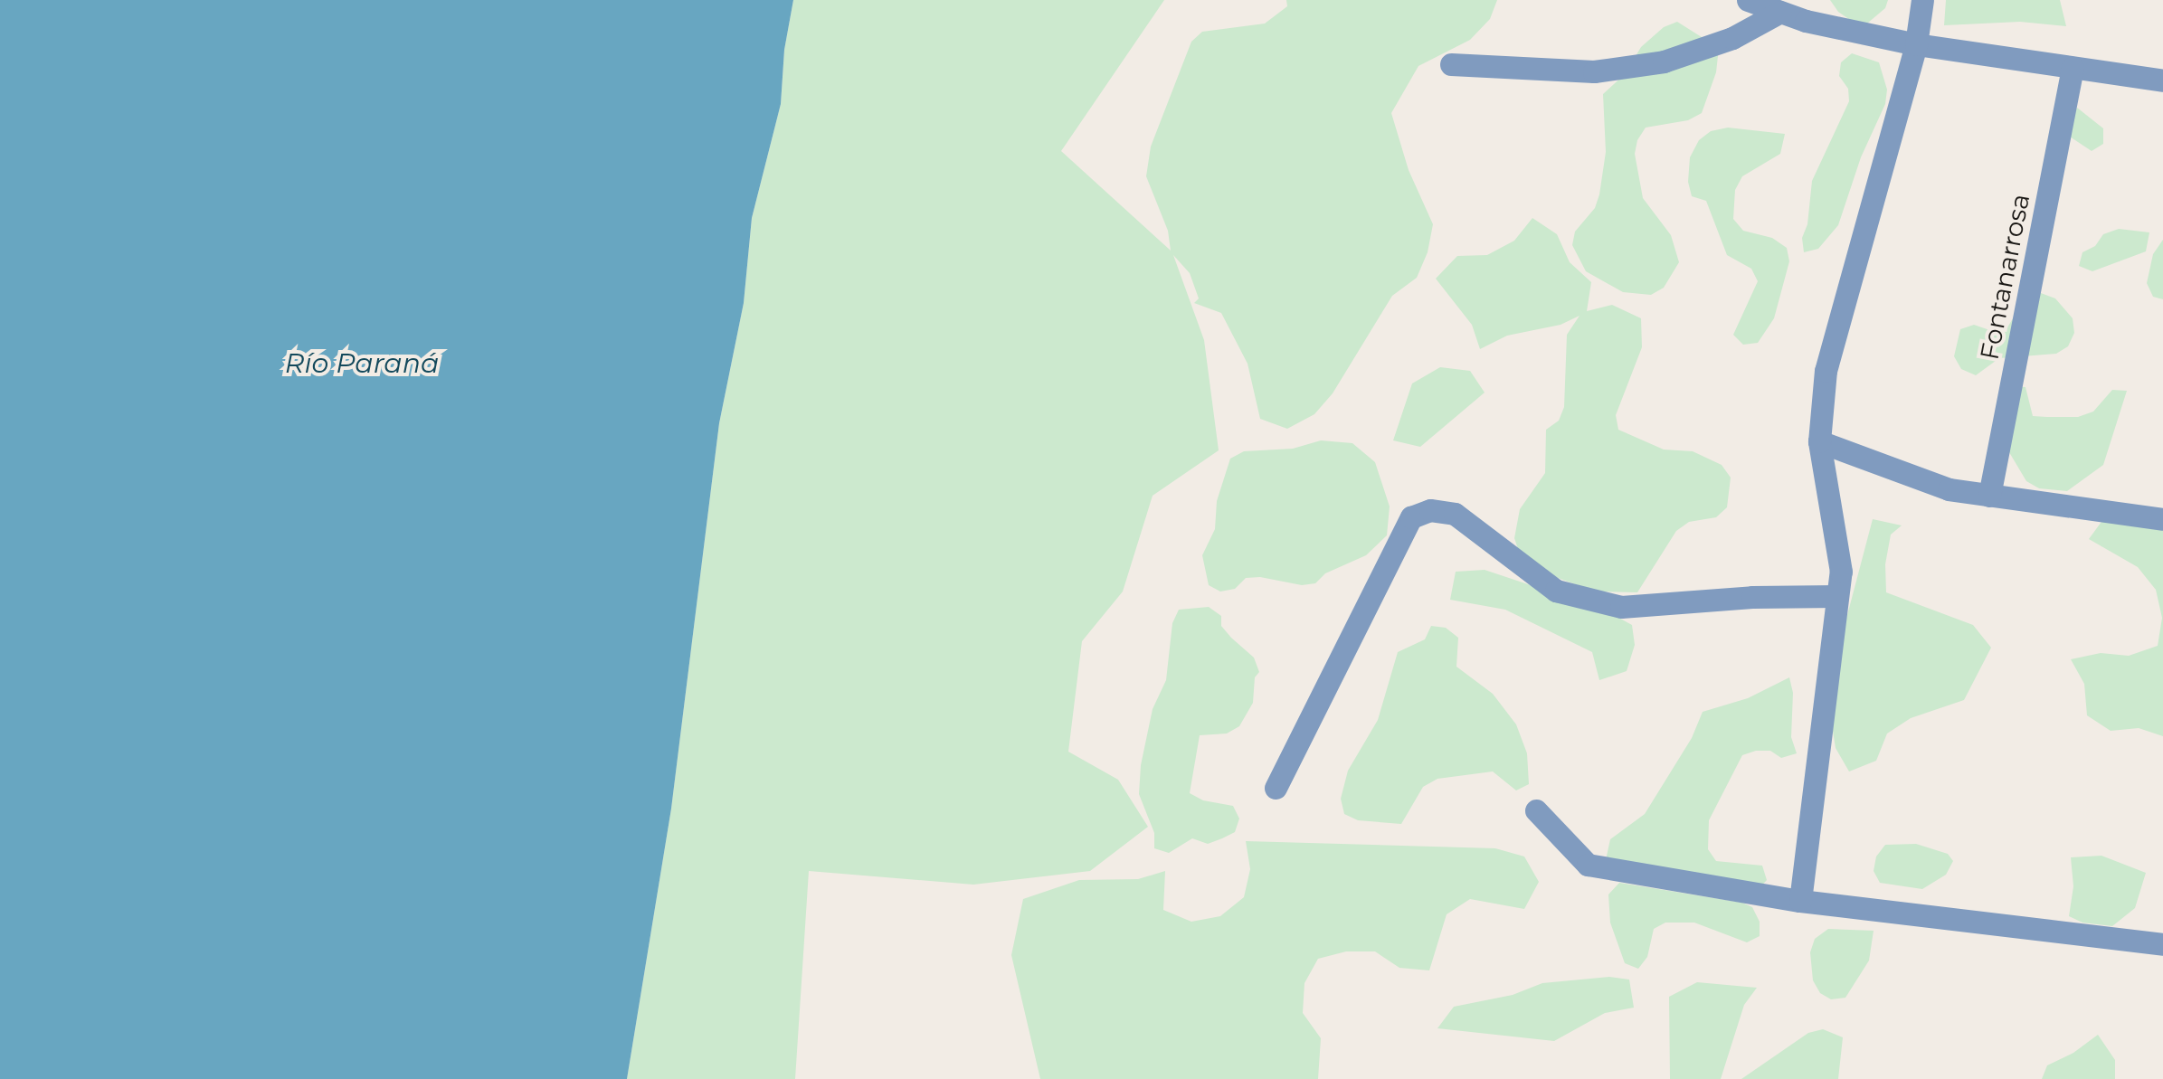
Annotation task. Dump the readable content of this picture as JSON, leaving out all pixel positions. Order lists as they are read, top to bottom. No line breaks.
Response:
{"streets":{"street":["Fontanarrosa"]},"water":["Río Paraná"]}
